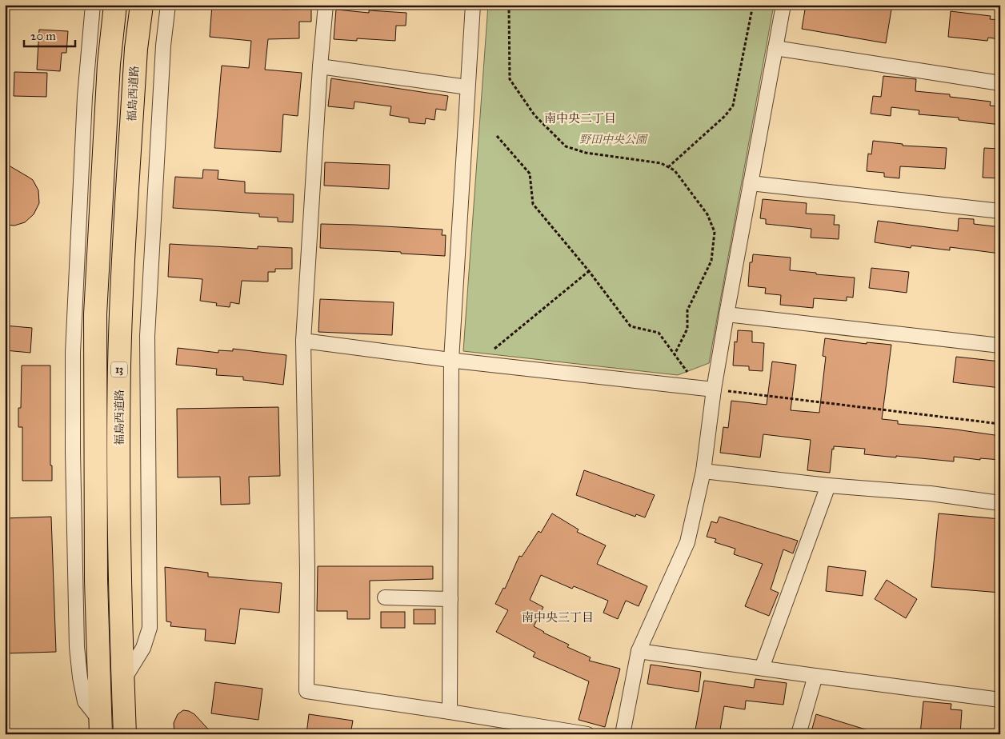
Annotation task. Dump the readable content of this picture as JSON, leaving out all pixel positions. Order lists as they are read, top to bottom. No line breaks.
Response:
{"streets":{"highway":["福島西道路","13"]},"districts":["南中央二丁目","南中央三丁目"],"parks":["野田中央公園"],"scale_bar":"20 m"}
